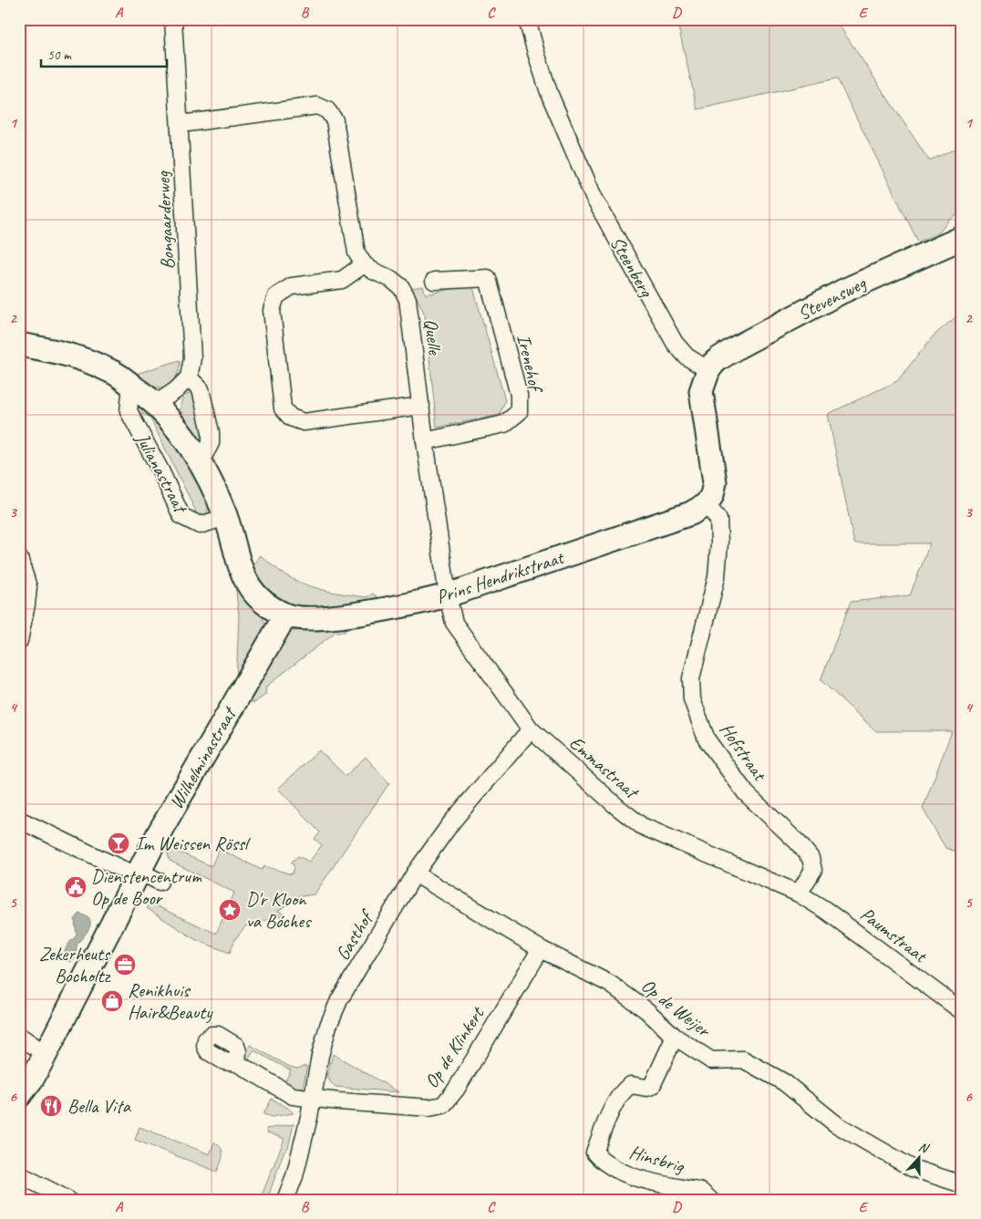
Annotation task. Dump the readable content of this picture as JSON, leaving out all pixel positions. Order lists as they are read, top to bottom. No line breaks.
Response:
{"streets":{"street":["Bongaarderweg","Steenberg","Stevensweg","Quelle","Irenehof","Julianastraat","Prins Hendrikstraat","Hofstraat","Wilhelminastraat","Emmastraat","Paumstraat","Gasthof","Op de Weijer","Op de Klinkert","Hinsbrig"]},"crossings":[["Bongaarderweg","Julianastraat"],["Steenberg","Stevensweg"],["Quelle","Irenehof"],["Quelle","Prins Hendrikstraat"],["Quelle","Emmastraat"],["Julianastraat","Prins Hendrikstraat"],["Julianastraat","Wilhelminastraat"],["Prins Hendrikstraat","Hofstraat"],["Prins Hendrikstraat","Wilhelminastraat"],["Prins Hendrikstraat","Emmastraat"],["Hofstraat","Emmastraat"],["Hofstraat","Paumstraat"],["Emmastraat","Paumstraat"],["Emmastraat","Gasthof"],["Gasthof","Op de Weijer"],["Gasthof","Op de Klinkert"],["Op de Weijer","Op de Klinkert"],["Op de Weijer","Hinsbrig"]],"places":{"bar":["Im Weissen Rössl"],"public building":["Dienstencentrum Op de Boor"],"place":["D'r Kloon va Bóches"],"office":["Zekerheuts Bocholtz"],"shop":["Renikhuis Hair&Beauty"],"restaurant":["Bella Vita"]},"scale_bar":"50 m","north":"top","grid":{"columns":["A","B","C","D","E"],"rows":["1","2","3","4","5","6"]}}
